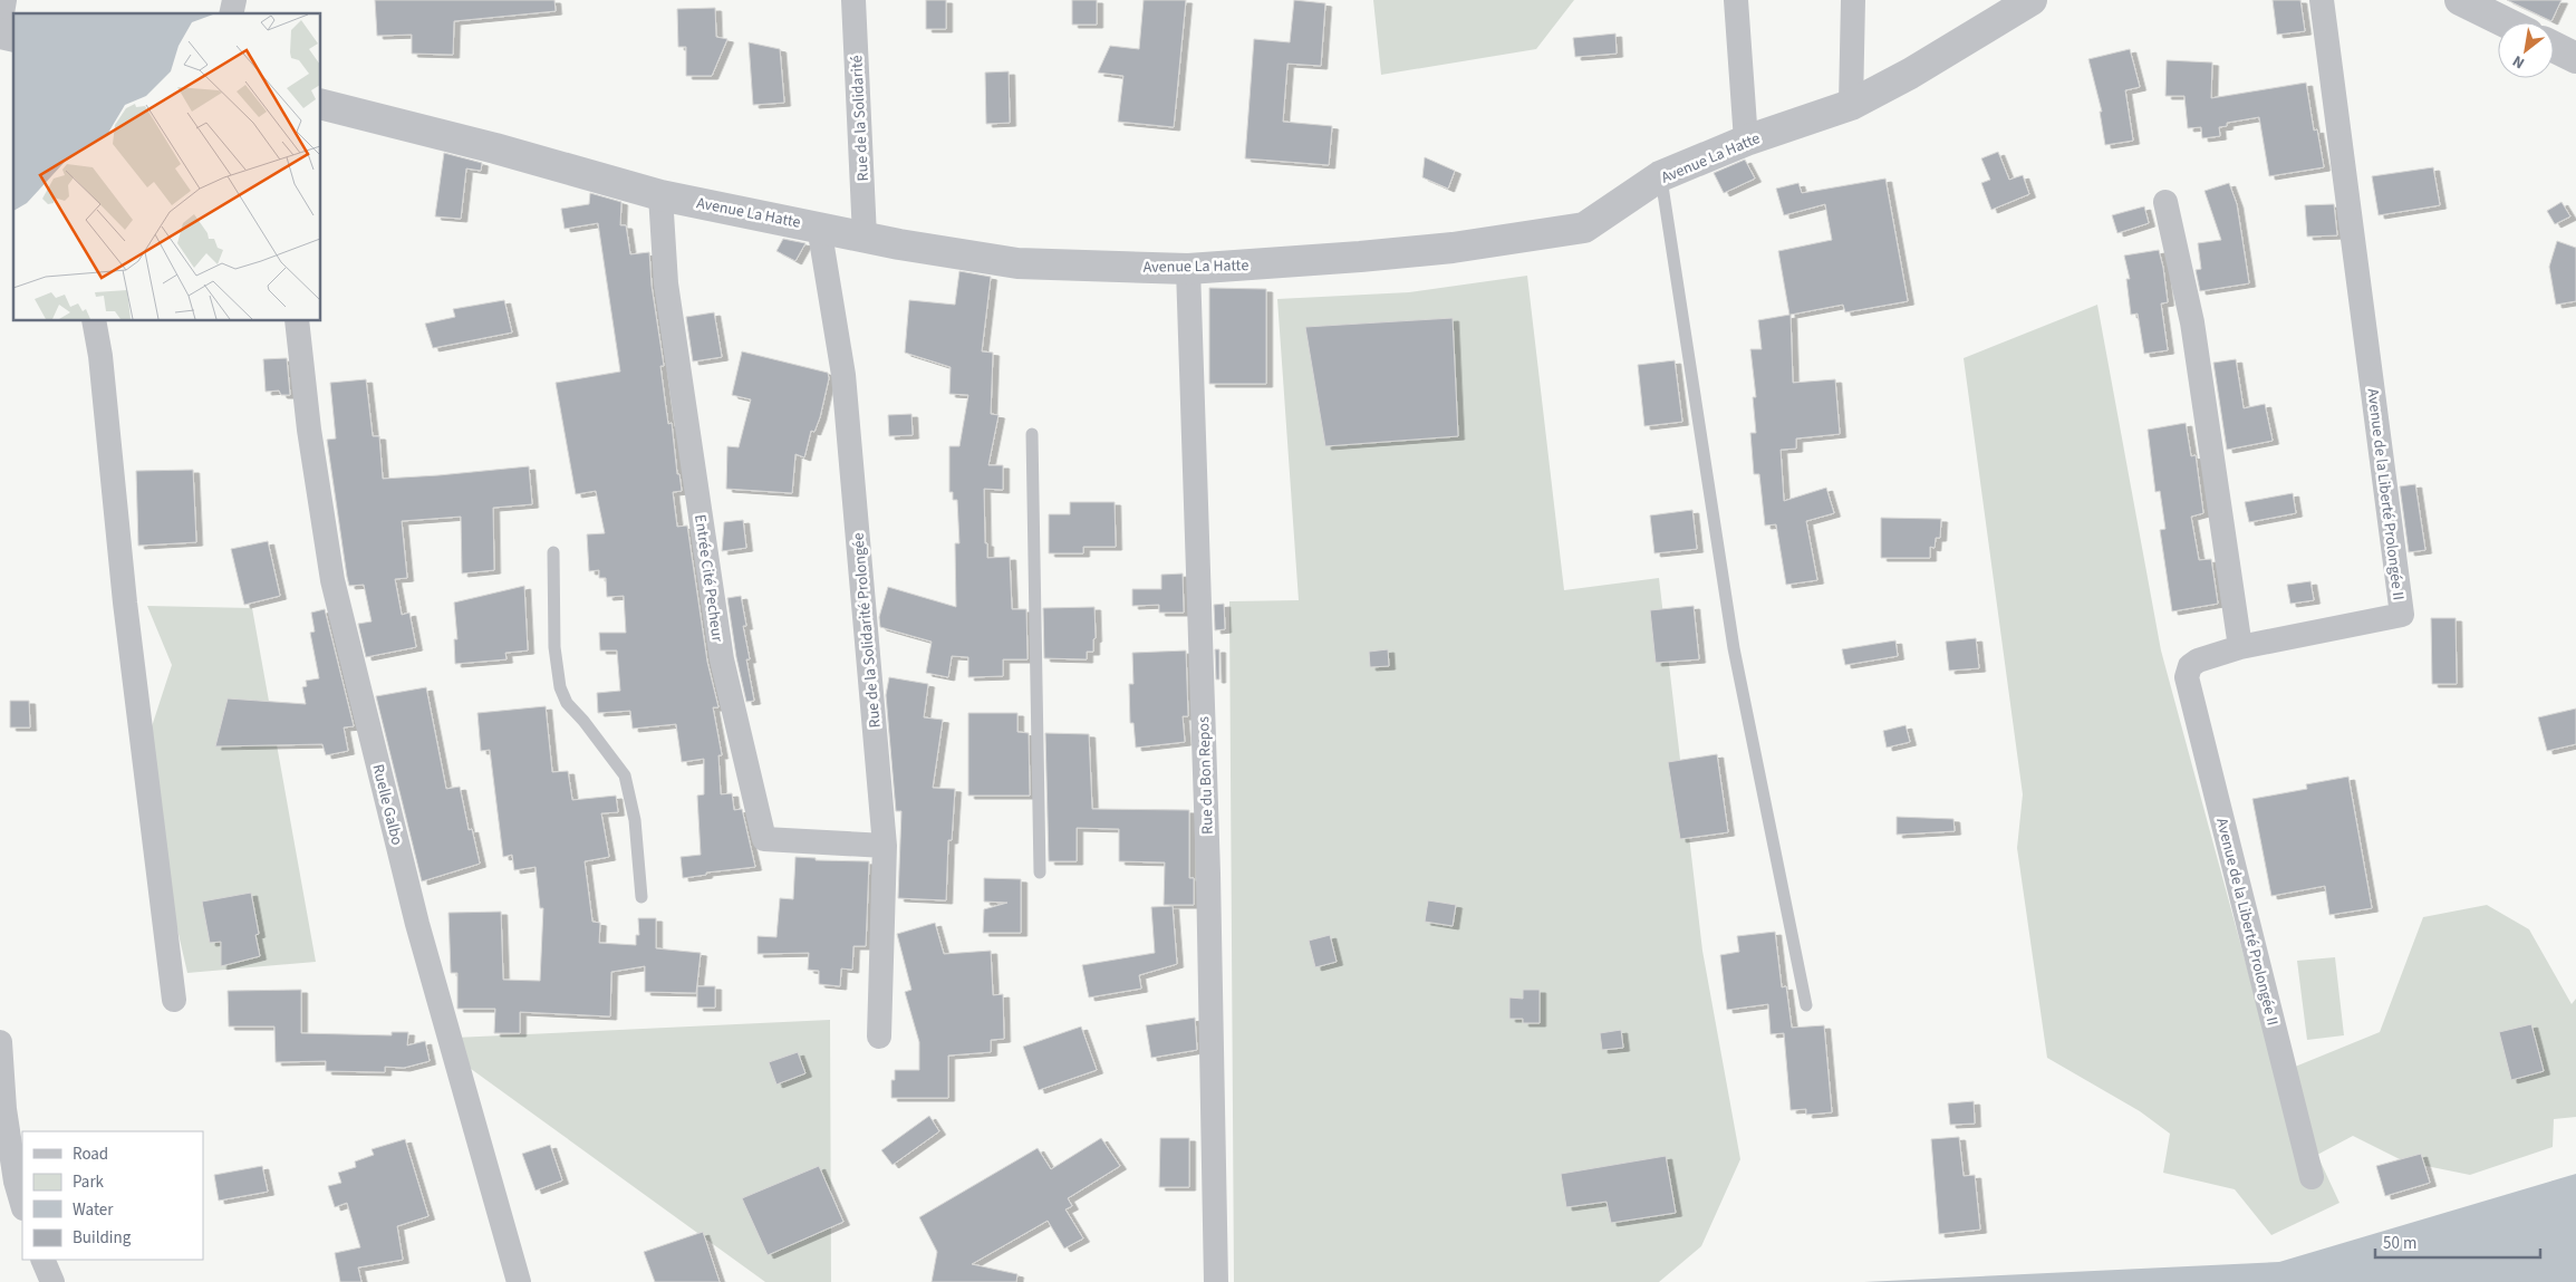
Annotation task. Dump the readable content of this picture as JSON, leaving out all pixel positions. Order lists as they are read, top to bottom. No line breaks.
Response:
{"streets":{"street":["Rue de la Solidarité","Avenue La Hatte","Avenue de la Liberté Prolongée II","Entrée Cité Pecheur","Rue de la Solidarité Prolongée","Rue du Bon Repos","Ruelle Galbo"]},"crossings":[["Rue de la Solidarité","Avenue La Hatte"],["Avenue La Hatte","Entrée Cité Pecheur"],["Avenue La Hatte","Rue de la Solidarité Prolongée"],["Avenue La Hatte","Rue du Bon Repos"],["Entrée Cité Pecheur","Rue de la Solidarité Prolongée"]],"legend":["Road","Park","Water","Building"],"scale_bar":"50 m","north":"bottom left"}
